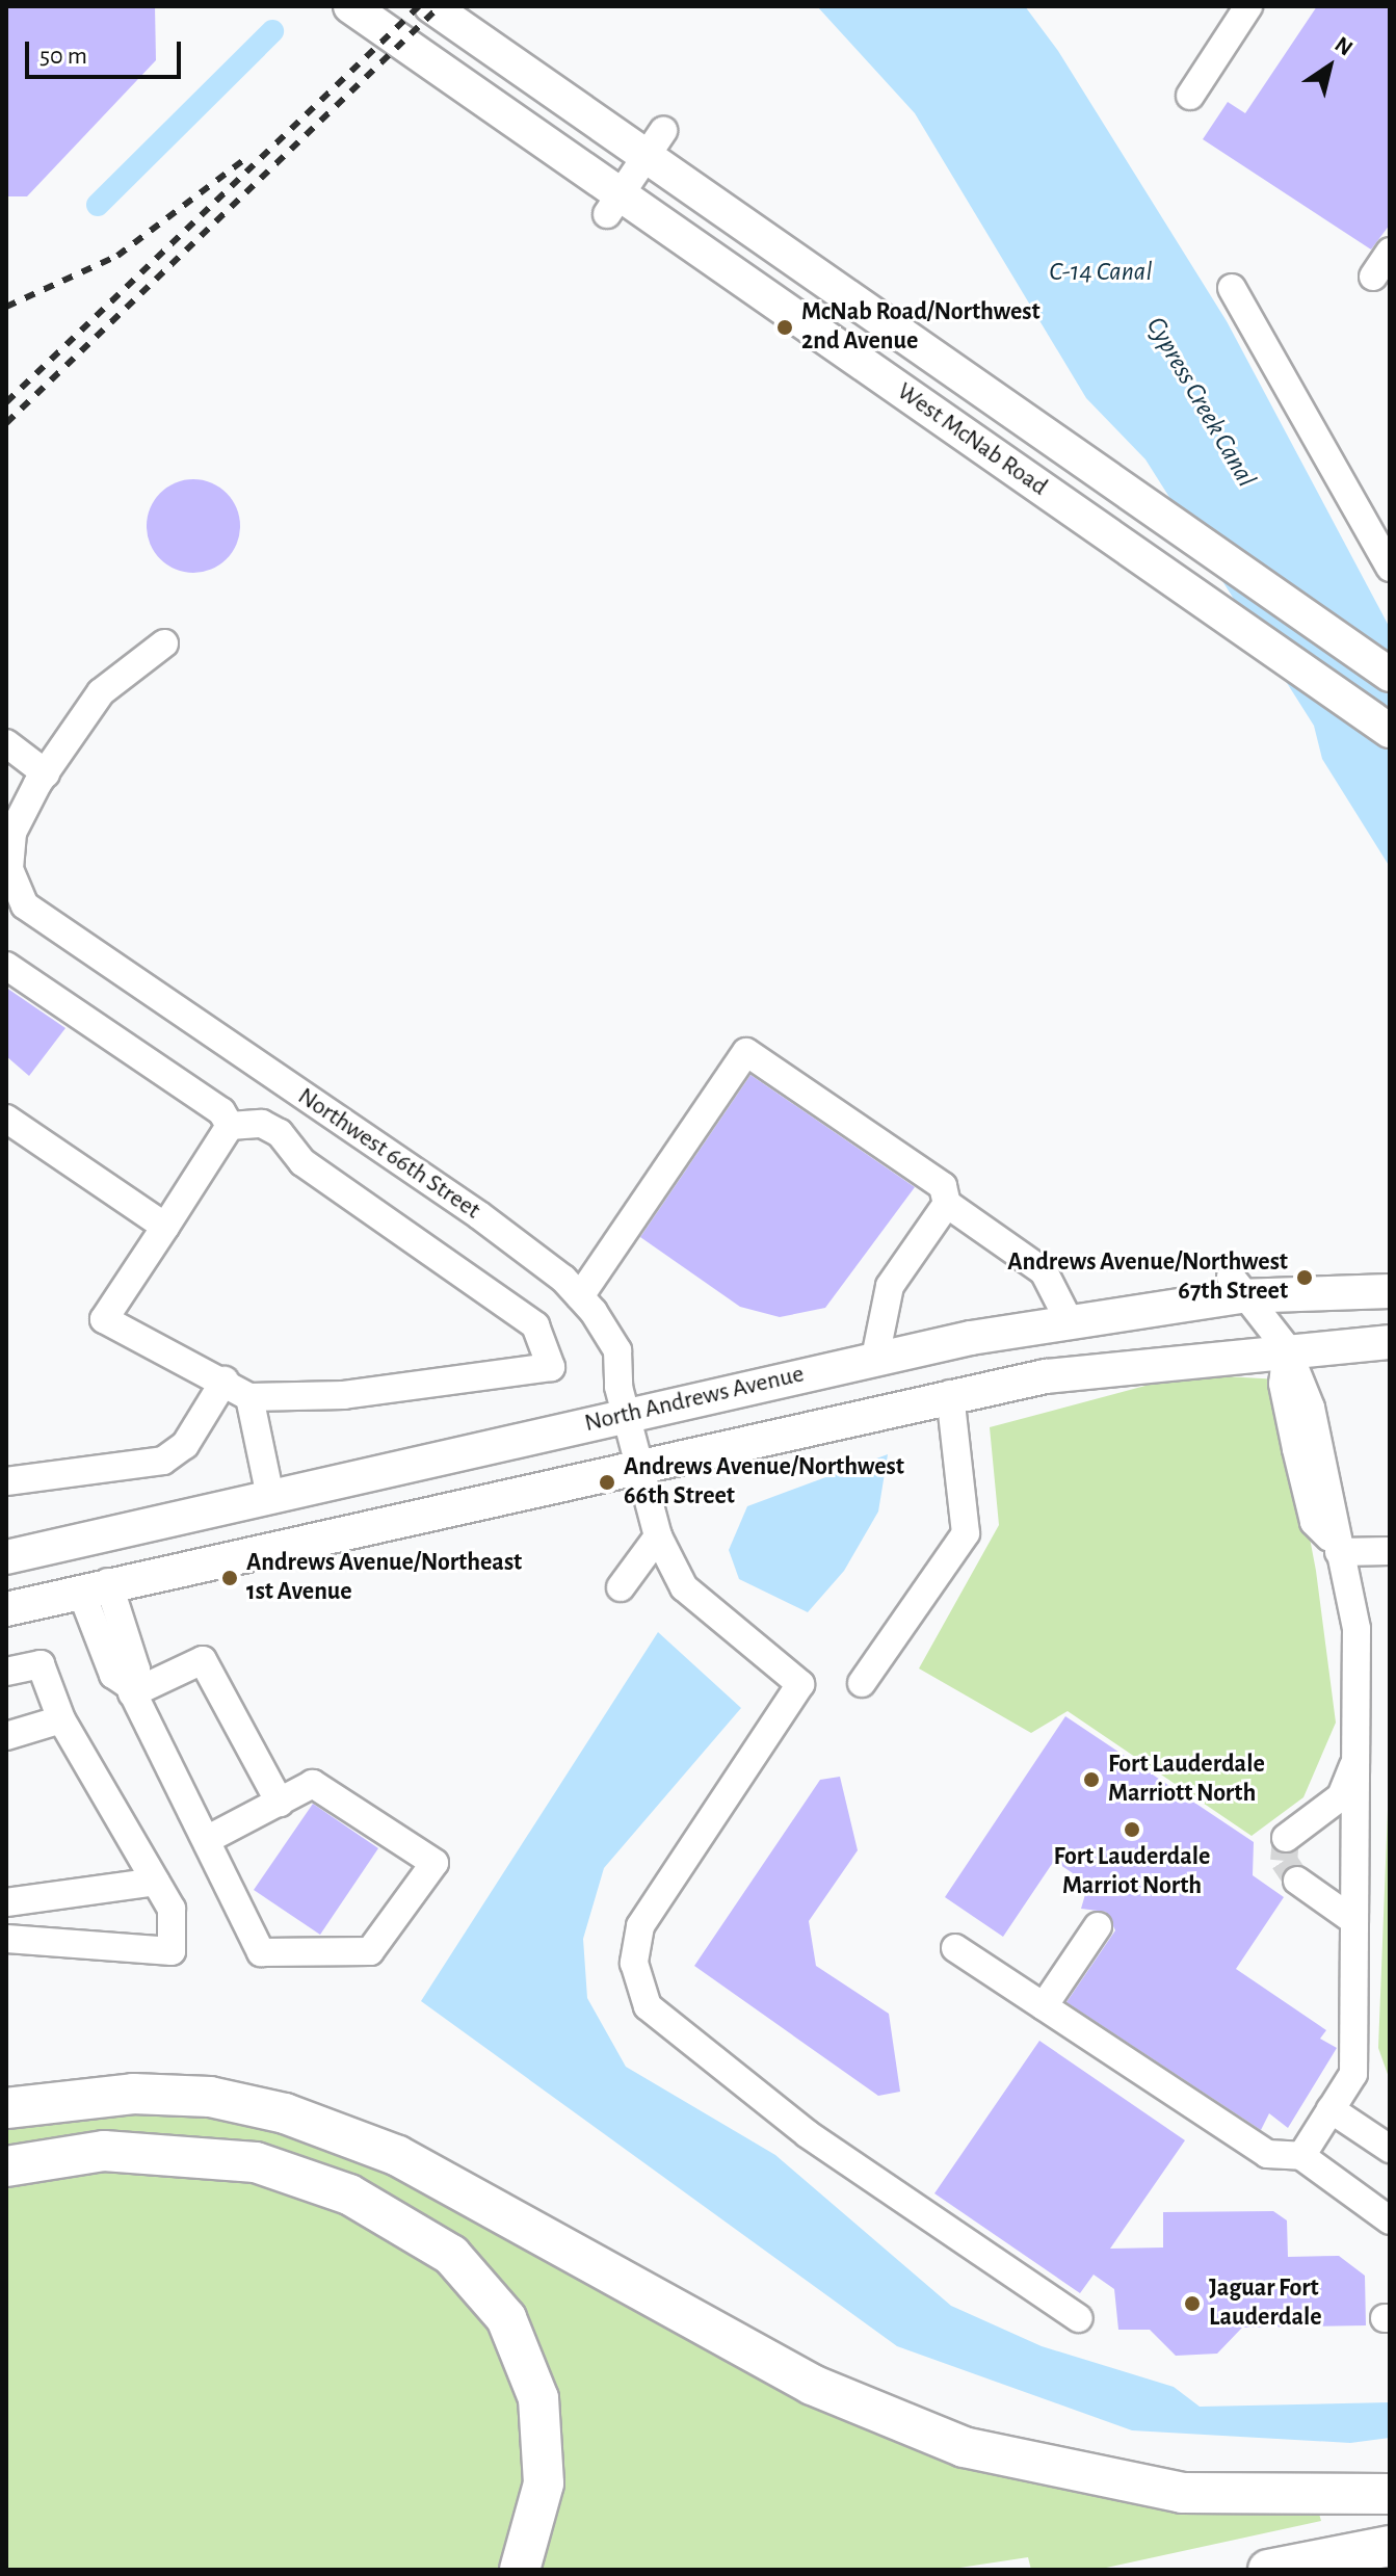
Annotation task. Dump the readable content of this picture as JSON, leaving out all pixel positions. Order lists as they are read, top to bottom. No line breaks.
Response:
{"streets":{"main road":["West McNab Road","North Andrews Avenue"],"street":["Northwest 66th Street"]},"crossings":[["Northwest 66th Street","North Andrews Avenue"]],"water":["C-14 Canal","Cypress Creek Canal"],"places":["McNab Road/Northwest 2nd Avenue","Andrews Avenue/Northwest 67th Street","Andrews Avenue/Northwest 66th Street","Andrews Avenue/Northeast 1st Avenue","Fort Lauderdale Marriott North","Fort Lauderdale Marriot North","Jaguar Fort Lauderdale"],"scale_bar":"50 m","north":"top right"}
